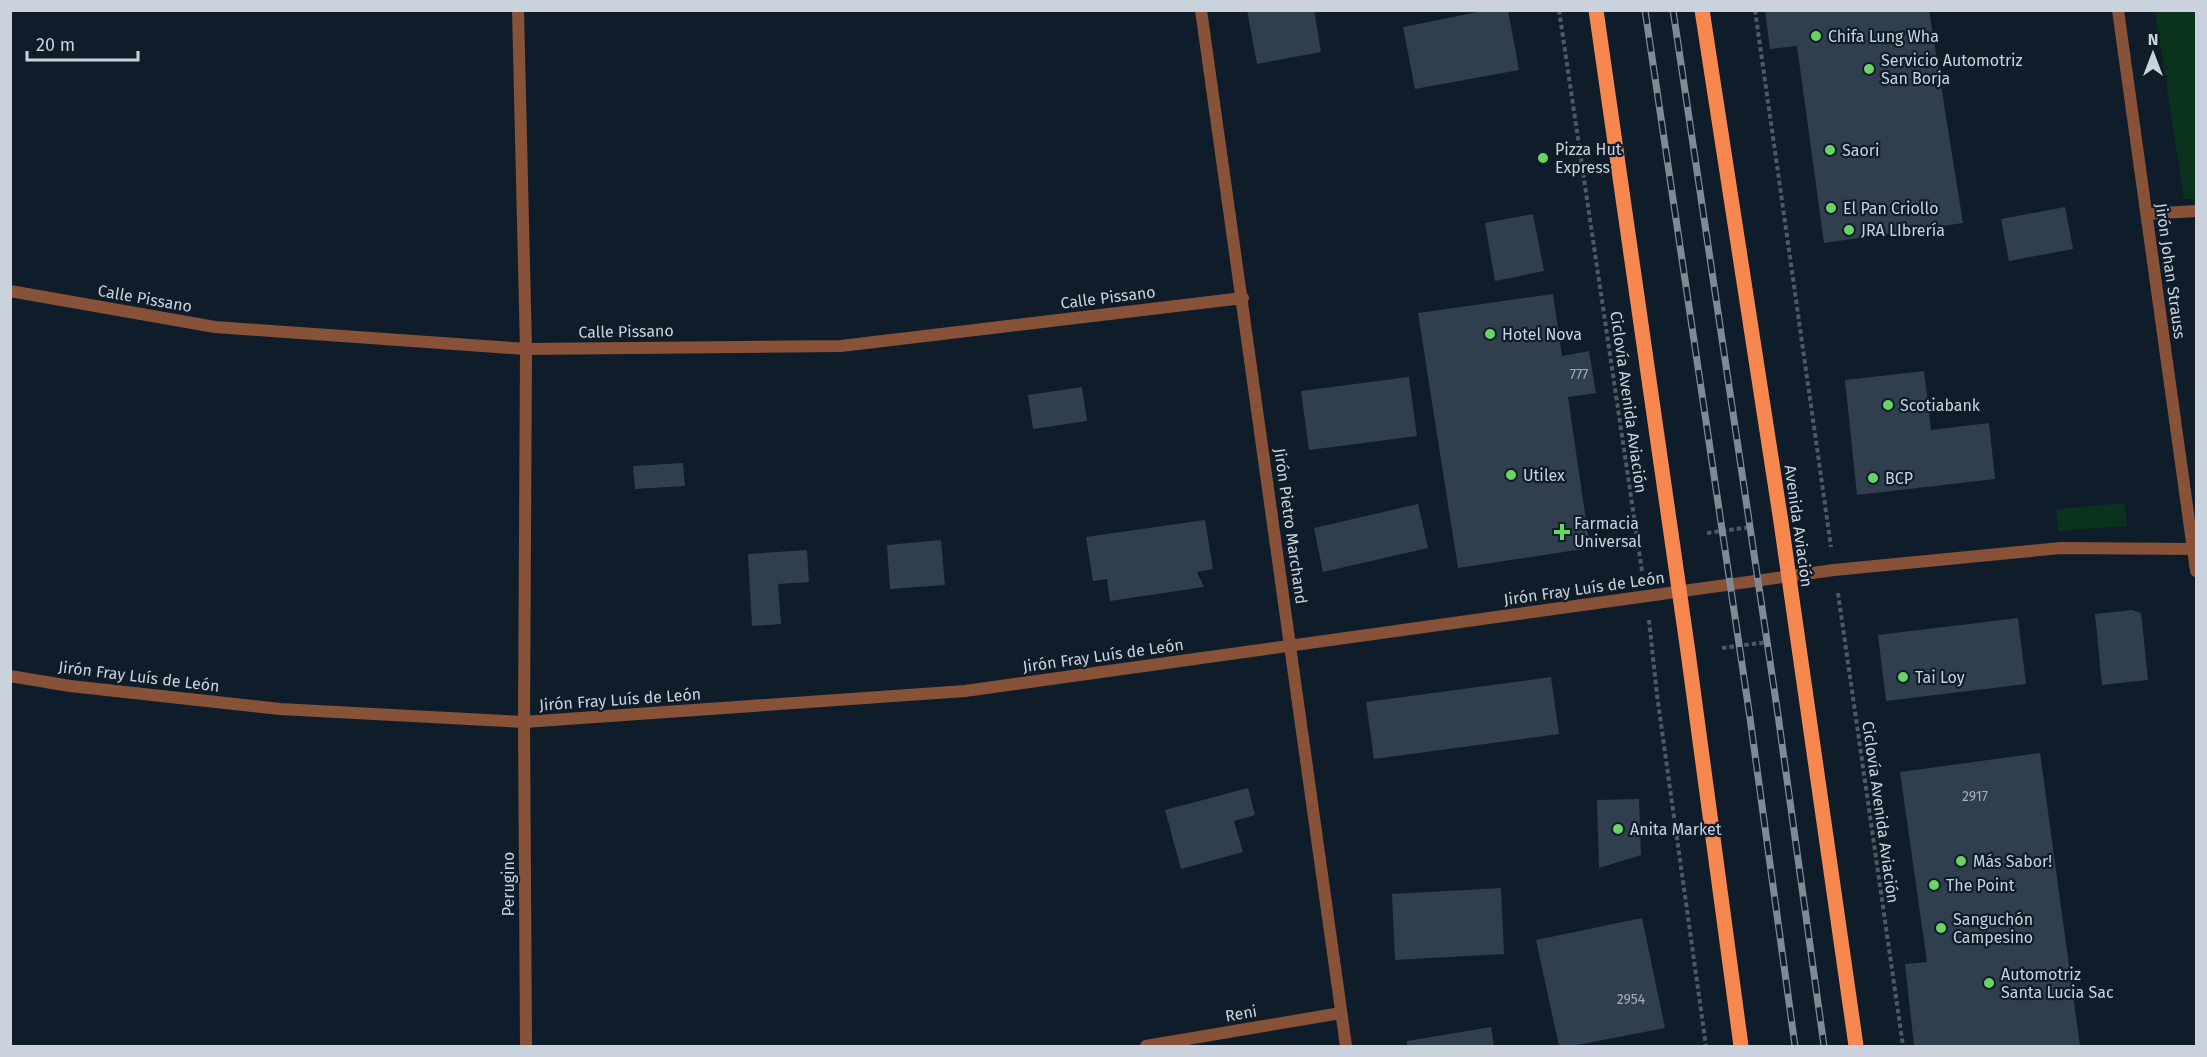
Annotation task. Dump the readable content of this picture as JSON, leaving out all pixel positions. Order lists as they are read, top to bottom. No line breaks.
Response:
{"streets":{"main road":["Avenida Aviación"],"street":["Jirón Johan Strauss","Calle Pissano","Jirón Pietro Marchand","Jirón Fray Luís de León","Perugino","Reni"],"path":["Ciclovía Avenida Aviación"]},"crossings":[["Jirón Johan Strauss","Jirón Fray Luís de León"],["Calle Pissano","Jirón Pietro Marchand"],["Calle Pissano","Perugino"],["Ciclovía Avenida Aviación","Jirón Fray Luís de León"],["Jirón Pietro Marchand","Jirón Fray Luís de León"],["Jirón Pietro Marchand","Reni"],["Avenida Aviación","Jirón Fray Luís de León"],["Jirón Fray Luís de León","Perugino"]],"places":{"other":["Chifa Lung Wha","Servicio Automotriz San Borja","Saori","Pizza Hut Express","El Pan Criollo","JRA LIbrería","Hotel Nova","Scotiabank","Utilex","BCP","Tai Loy","Anita Market","Más Sabor!","The Point","Sanguchón Campesino","Automotriz Santa Lucia Sac"],"health":["Farmacia Universal"]},"house_numbers":["777","2917","2954"],"scale_bar":"20 m","north":"top"}
